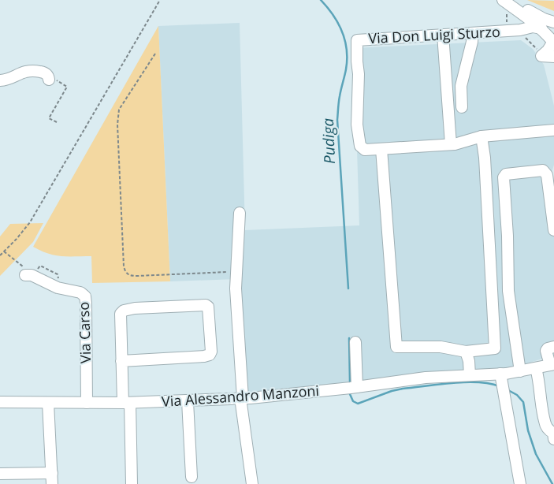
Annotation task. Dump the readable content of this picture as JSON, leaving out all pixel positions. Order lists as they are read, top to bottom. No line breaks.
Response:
{"streets":{"street":["Via Don Luigi Sturzo","Via Carso","Via Alessandro Manzoni"]},"crossings":[["Via Carso","Via Alessandro Manzoni"]],"water":["Pudiga"]}
